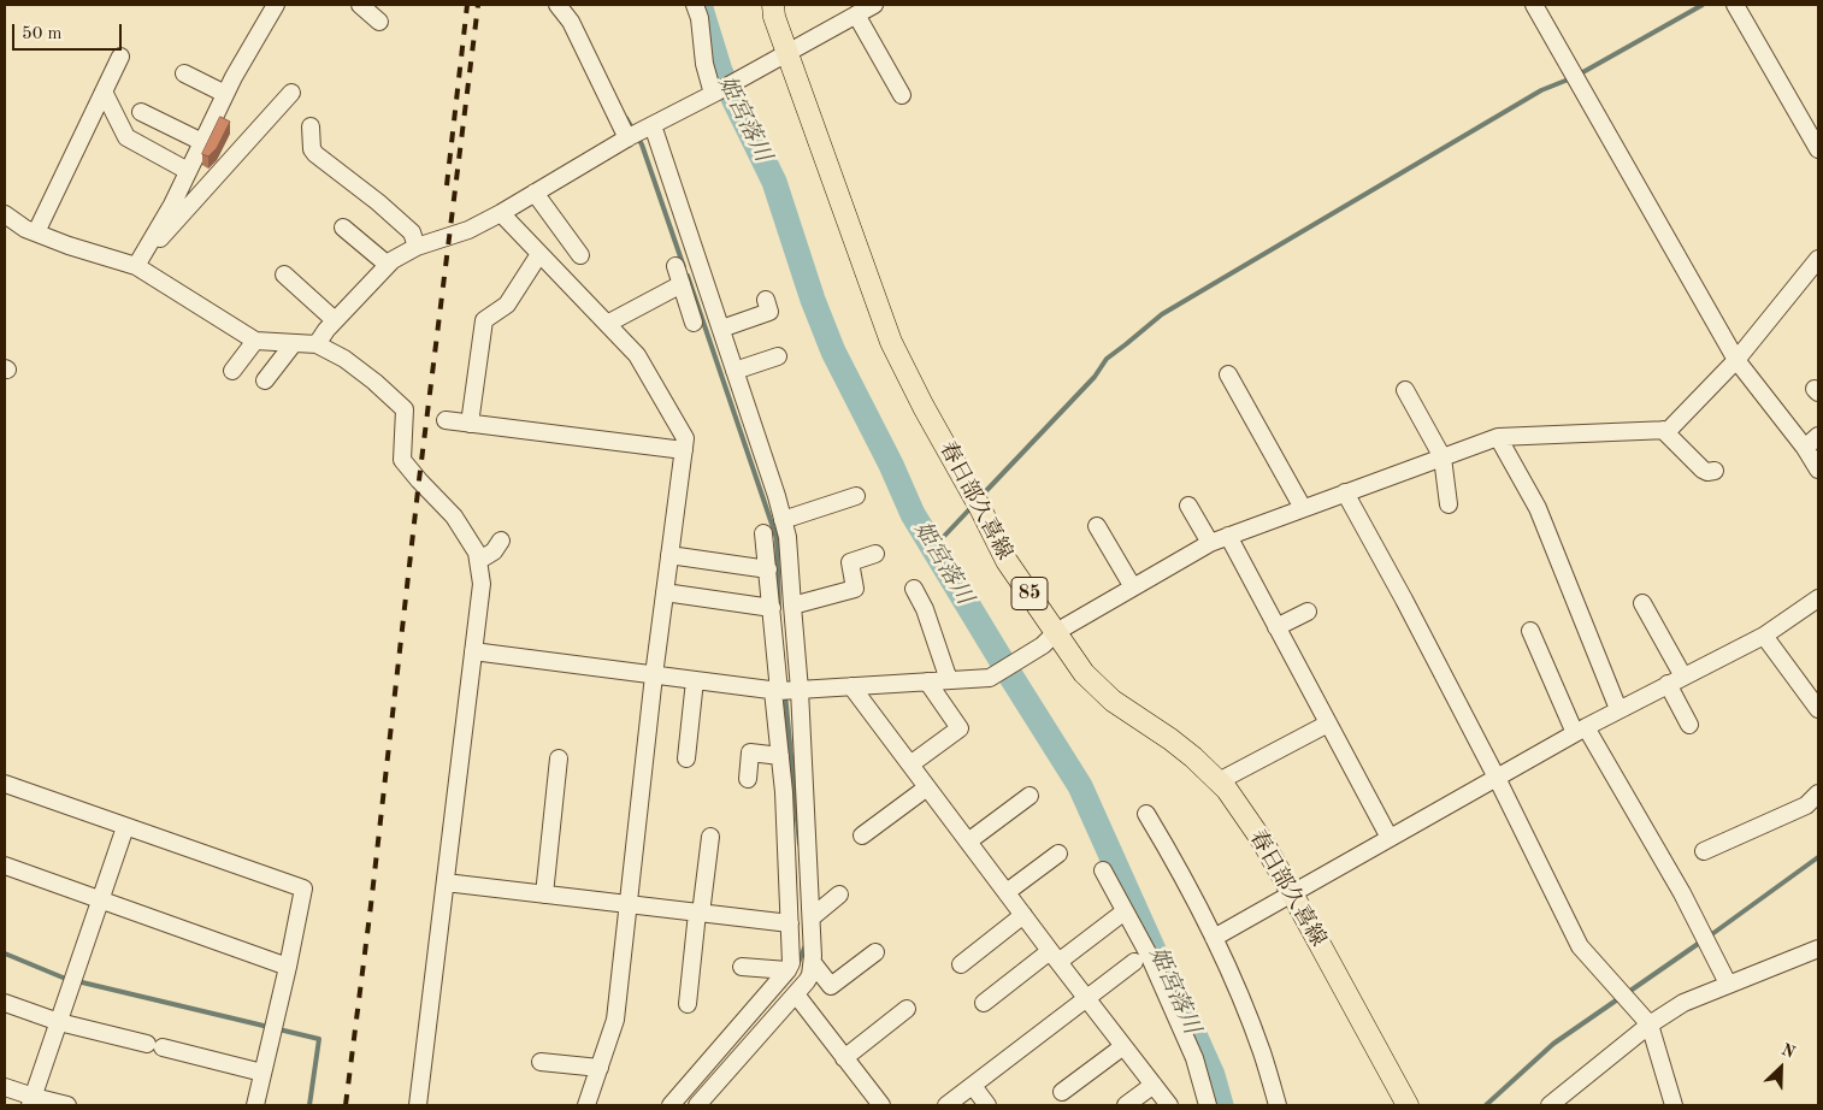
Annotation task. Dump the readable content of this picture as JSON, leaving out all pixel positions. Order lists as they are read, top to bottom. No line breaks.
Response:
{"streets":{"main road":["春日部久喜線","85"]},"water":["姫宮落川"],"scale_bar":"50 m","north":"top right"}
